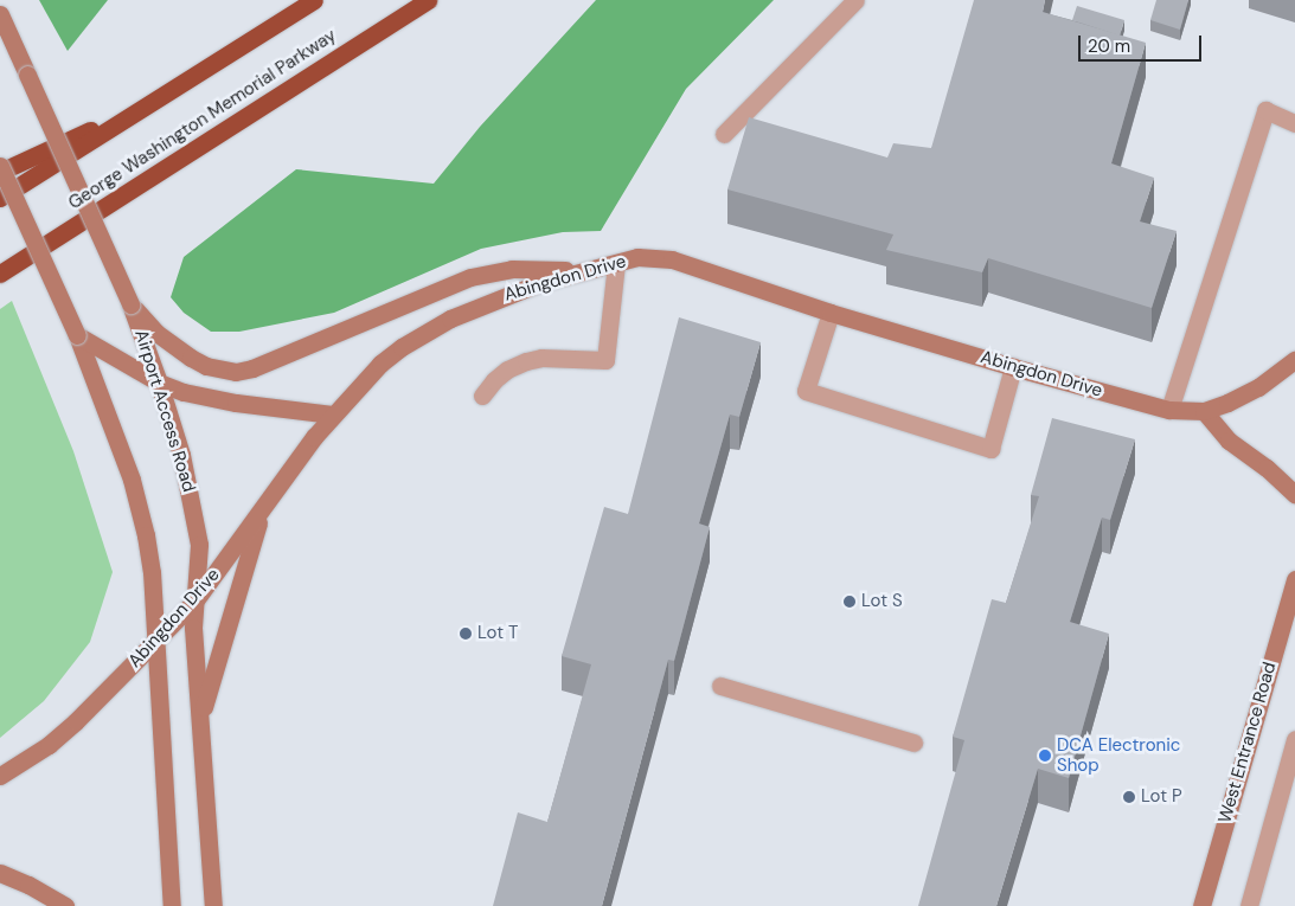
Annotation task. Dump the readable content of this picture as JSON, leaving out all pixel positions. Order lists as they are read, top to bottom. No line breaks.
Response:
{"streets":{"highway":["George Washington Memorial Parkway"],"main road":["Abingdon Drive","Airport Access Road","West Entrance Road"]},"crossings":[["Abingdon Drive","Airport Access Road"]],"places":["Lot S","Lot T","DCA Electronic Shop","Lot P"],"scale_bar":"20 m"}
